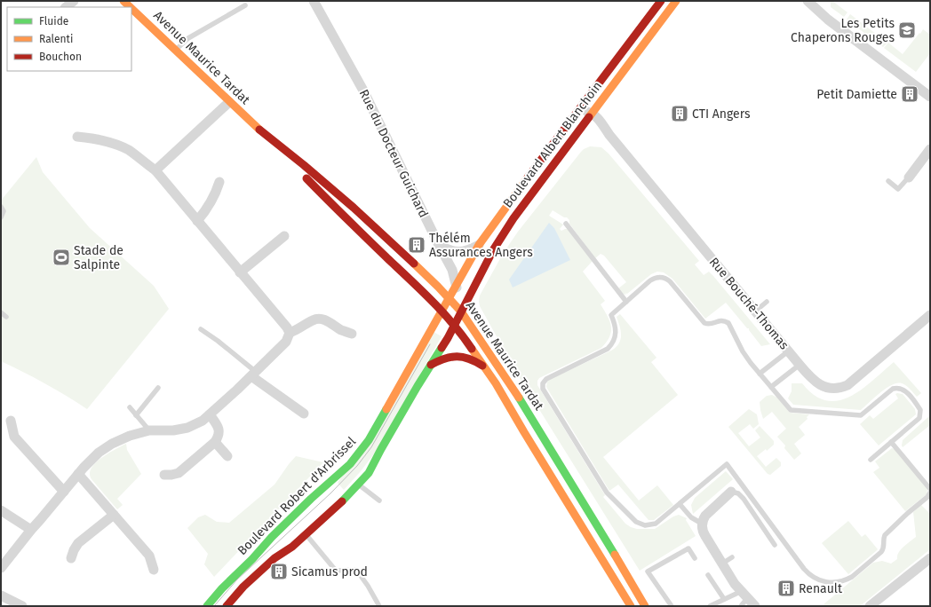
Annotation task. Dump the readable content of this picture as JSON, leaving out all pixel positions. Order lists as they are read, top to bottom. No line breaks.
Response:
{"streets":{"street":["Avenue Maurice Tardat","Boulevard Albert Blanchoin","Rue du Docteur Guichard","Rue Bouché-Thomas","Boulevard Robert d'Arbrissel"]},"crossings":[["Avenue Maurice Tardat","Boulevard Albert Blanchoin"],["Avenue Maurice Tardat","Rue du Docteur Guichard"],["Avenue Maurice Tardat","Boulevard Robert d'Arbrissel"],["Boulevard Albert Blanchoin","Rue du Docteur Guichard"],["Boulevard Albert Blanchoin","Rue Bouché-Thomas"],["Boulevard Albert Blanchoin","Boulevard Robert d'Arbrissel"]],"places":{"school or university":["Les Petits Chaperons Rouges"],"building":["Petit Damiette","CTI Angers","Thélém Assurances Angers","Sicamus prod","Renault"],"sports":["Stade de Salpinte"]},"legend":["Fluide","Ralenti","Bouchon"]}
